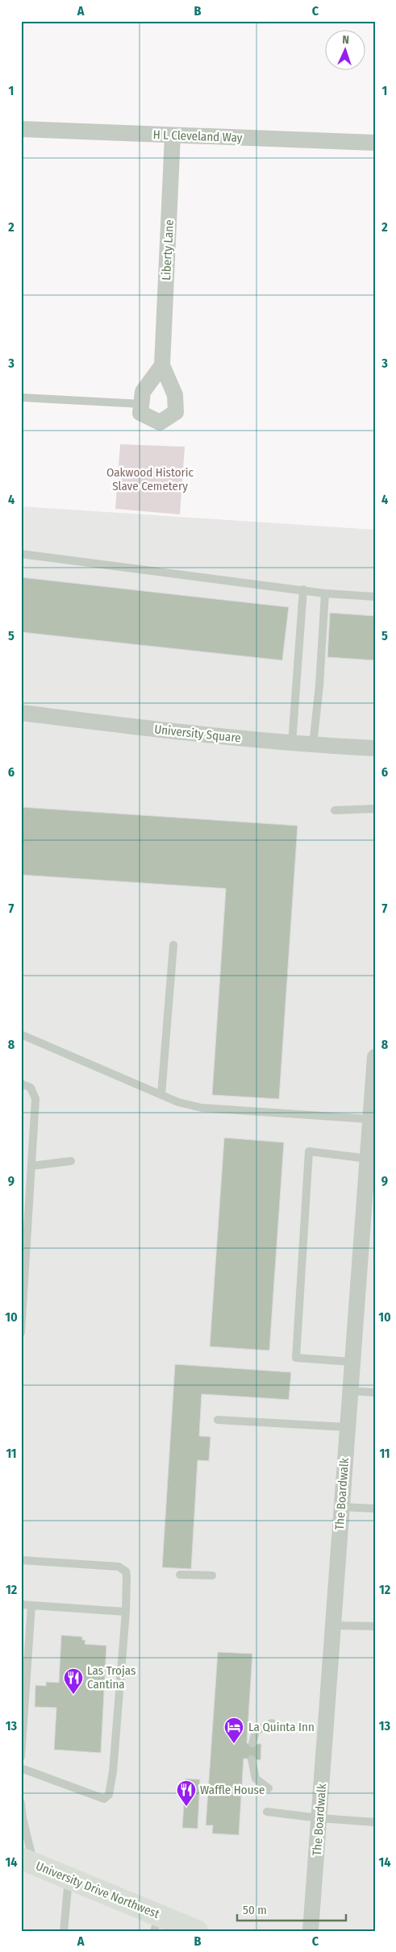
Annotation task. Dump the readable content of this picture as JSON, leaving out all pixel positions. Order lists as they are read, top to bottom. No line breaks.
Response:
{"streets":{"highway":["University Drive Northwest"],"street":["H L Cleveland Way","Liberty Lane","University Square","The Boardwalk"]},"crossings":[["H L Cleveland Way","Liberty Lane"]],"parks":["Oakwood Historic Slave Cemetery"],"places":{"restaurant":["Las Trojas Cantina","Waffle House"],"hotel":["La Quinta Inn"]},"scale_bar":"50 m","north":"top","grid":{"columns":["A","B","C"],"rows":["1","2","3","4","5","6","7","8","9","10","11","12","13","14"]}}
